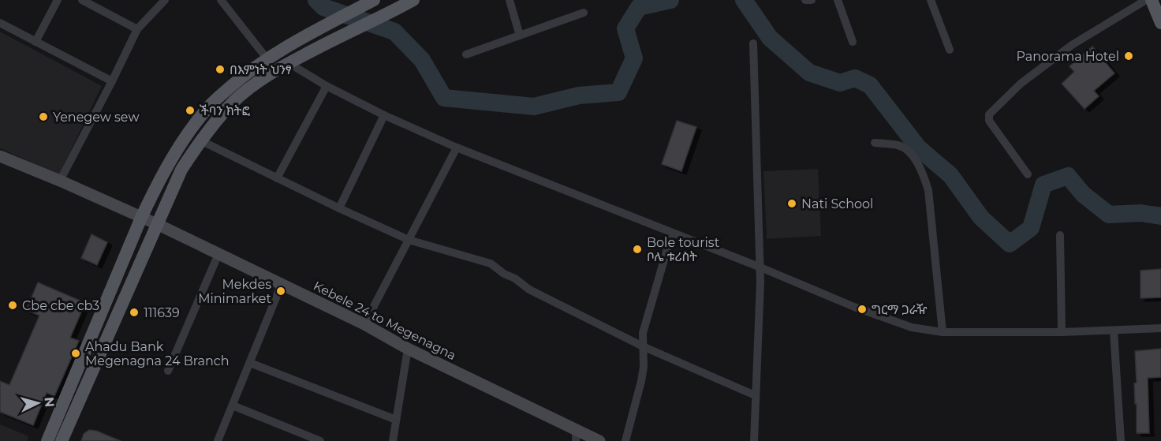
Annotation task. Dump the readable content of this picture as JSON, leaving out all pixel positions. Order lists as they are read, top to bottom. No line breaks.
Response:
{"streets":{"main road":["Kebele 24 to Megenagna"]},"places":["Panorama Hotel","በእምነት ህንፃ","ችባን ክትፎ","Yenegew sew","Nati School","Bole tourist ቦሌ ቱሪስት","Mekdes Minimarket","Cbe cbe cb3","ግርማ ጋራዥ","111639","Ahadu Bank Megenagna 24 Branch"],"north":"right"}
